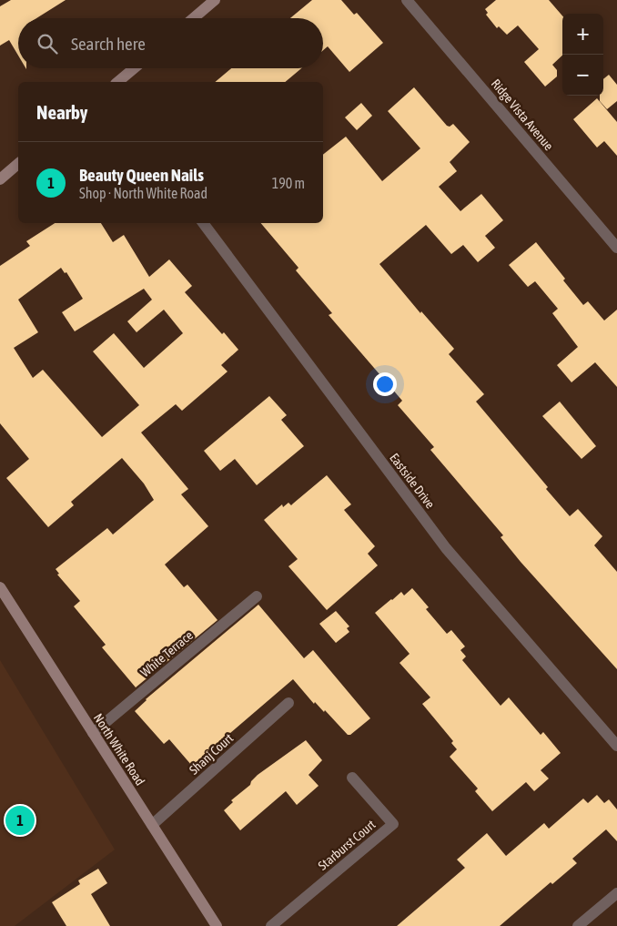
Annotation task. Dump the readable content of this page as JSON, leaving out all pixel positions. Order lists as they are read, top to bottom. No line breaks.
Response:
{"streets":{"main road":["North White Road"],"street":["Ridge Vista Avenue","Eastside Drive","White Terrace","Shanj Court","Starburst Court"]},"crossings":[["White Terrace","North White Road"],["North White Road","Shanj Court"]],"page":{"map_buttons":["+","−"],"search":"Search here","heading":"Nearby","list":[{"mark":"1","name":"Beauty Queen Nails","note":"Shop · North White Road","value":"190 m"}],"pins":"1"}}
